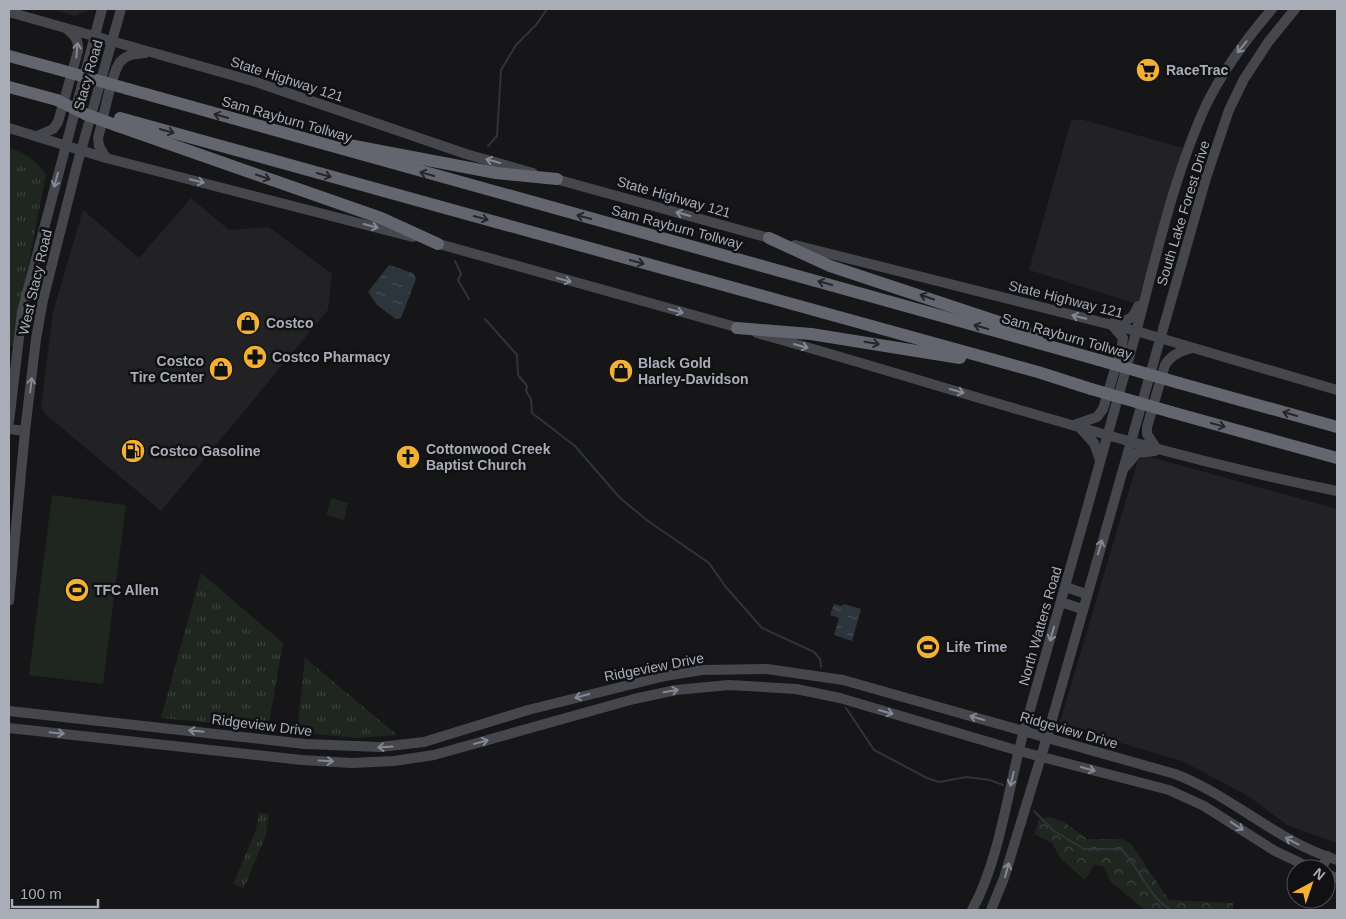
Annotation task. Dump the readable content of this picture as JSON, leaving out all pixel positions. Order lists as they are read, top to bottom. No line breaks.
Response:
{"streets":{"highway":["Sam Rayburn Tollway"],"main road":["Stacy Road","State Highway 121","South Lake Forest Drive","West Stacy Road","North Watters Road","Ridgeview Drive"]},"crossings":[["Stacy Road","State Highway 121"],["Stacy Road","West Stacy Road"],["State Highway 121","South Lake Forest Drive"],["South Lake Forest Drive","North Watters Road"],["North Watters Road","Ridgeview Drive"]],"one_way":["State Highway 121"],"places":{"supermarket":["RaceTrac"],"shop":["Costco","Costco Tire Center","Black Gold Harley-Davidson"],"pharmacy":["Costco Pharmacy"],"fuel station":["Costco Gasoline"],"church":["Cottonwood Creek Baptist Church"],"sports":["TFC Allen","Life Time"]},"scale_bar":"100 m","north":"top right"}
